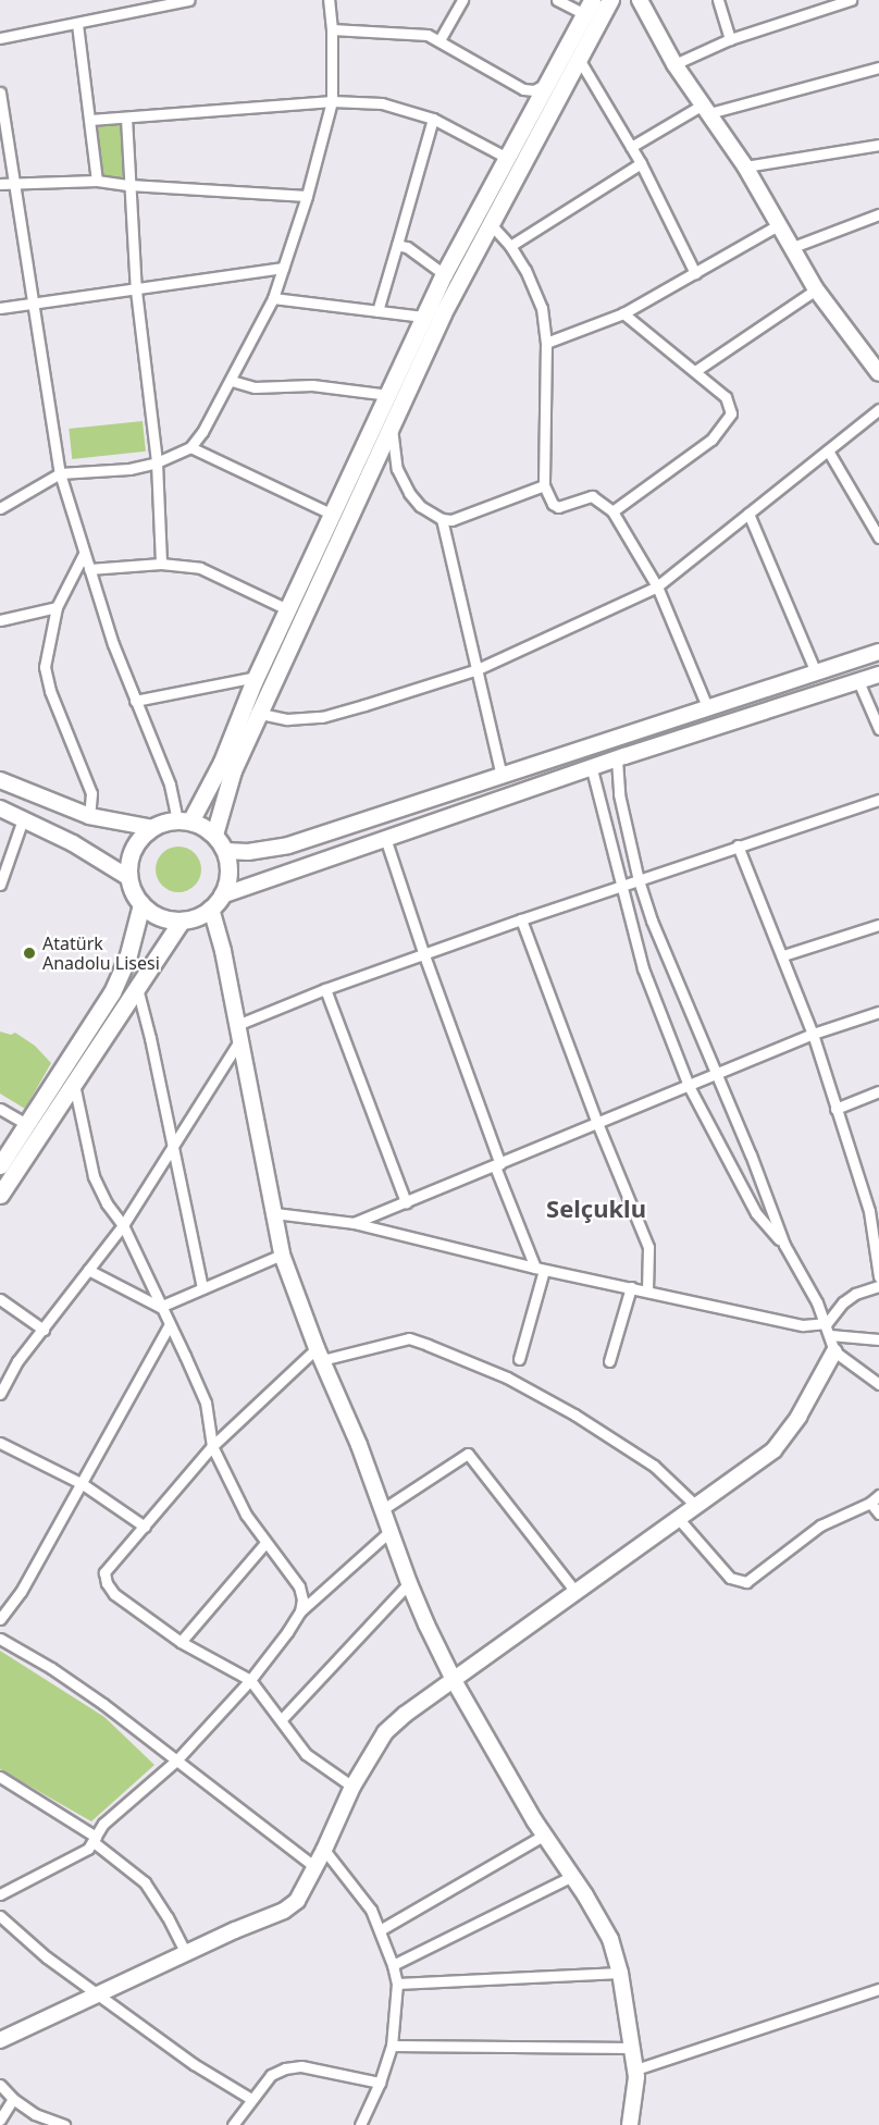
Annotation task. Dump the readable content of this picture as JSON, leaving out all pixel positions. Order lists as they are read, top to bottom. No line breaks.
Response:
{"districts":["Selçuklu"],"places":["Atatürk Anadolu Lisesi"]}
